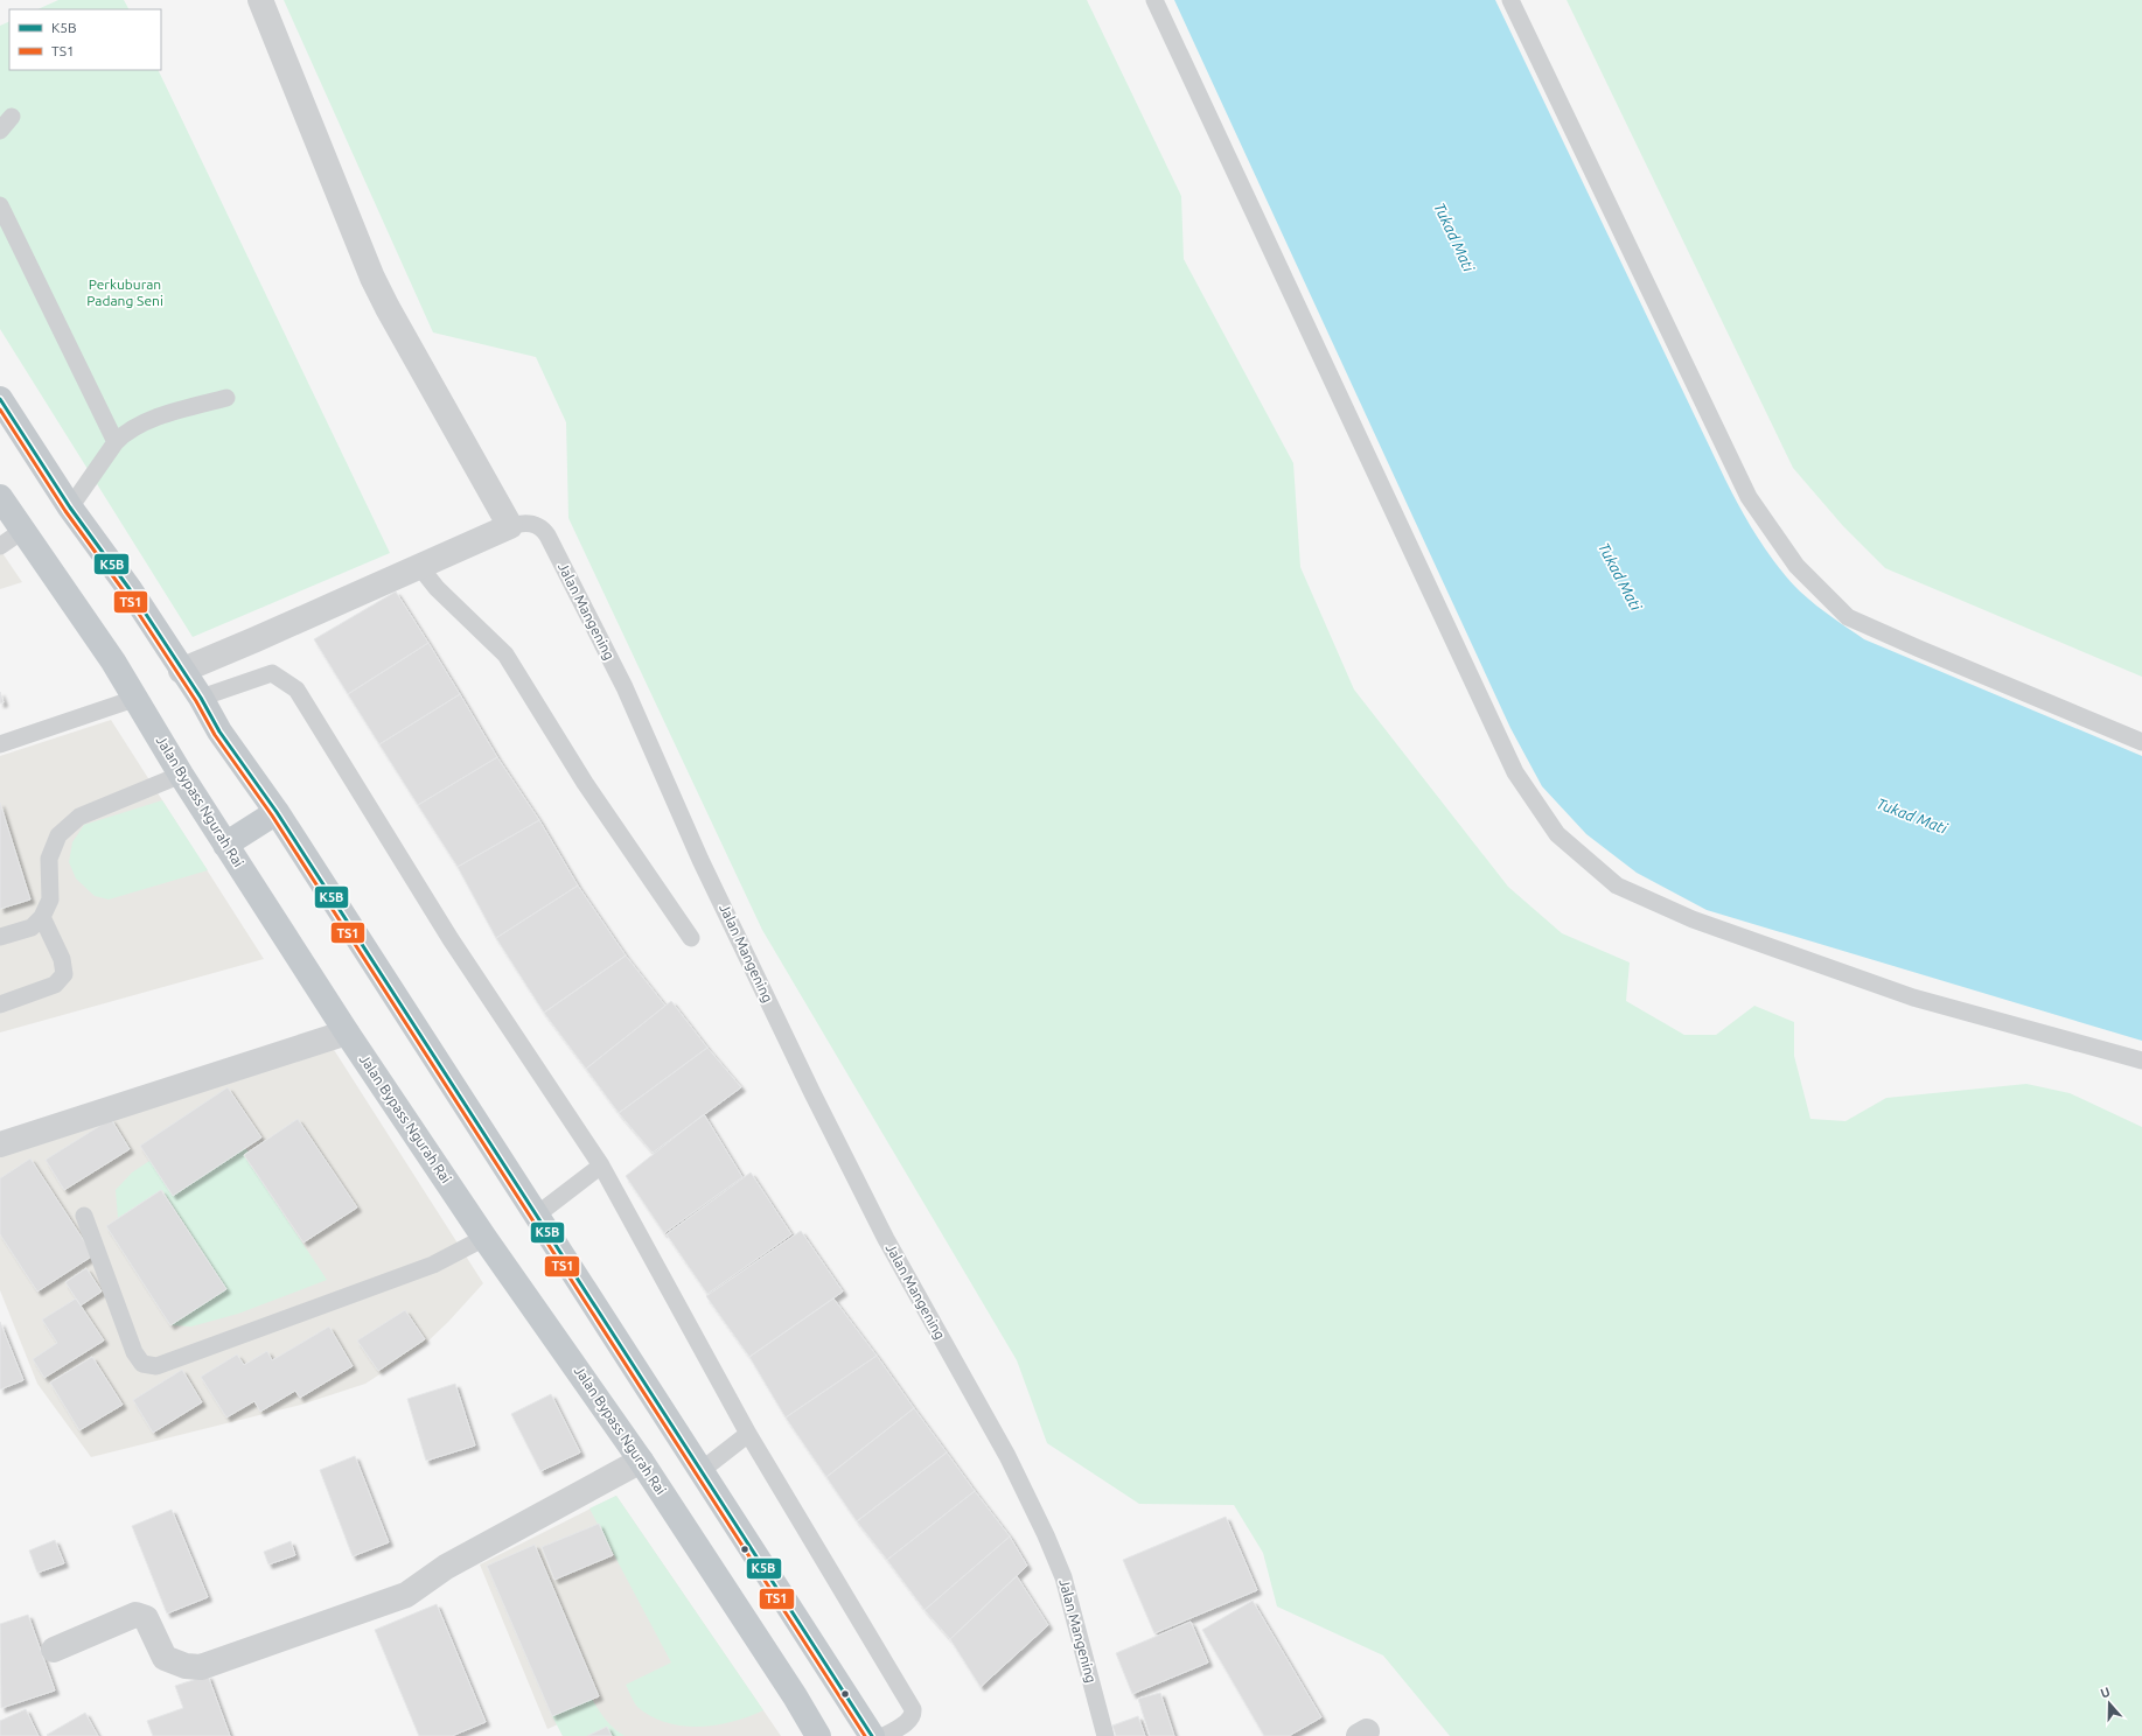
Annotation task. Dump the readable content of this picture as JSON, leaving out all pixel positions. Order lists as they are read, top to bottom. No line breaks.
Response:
{"streets":{"highway":["Jalan Bypass Ngurah Rai"],"street":["Jalan Mangening"]},"water":["Tukad Mati"],"parks":["Perkuburan Padang Seni"],"lines":["transit line K5B","transit line TS1"],"legend":["K5B","TS1"],"north":"top"}
